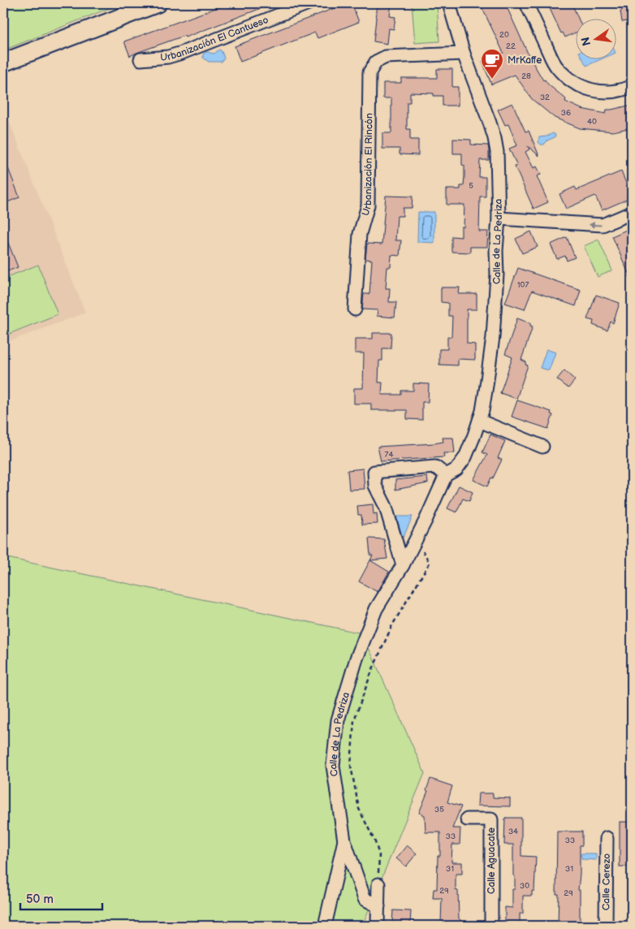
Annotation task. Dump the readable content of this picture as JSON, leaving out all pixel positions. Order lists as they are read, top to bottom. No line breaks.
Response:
{"streets":{"street":["Urbanización El Cantueso","Urbanización El Rincón","Calle de La Pedriza","Calle Aguacate","Calle Cerezo"]},"crossings":[["Urbanización El Rincón","Calle de La Pedriza"]],"places":{"cafe":["MrKaffe"]},"house_numbers":["20","22","28","32","36","40","5","107","74","35","34","33","33","31","31","30","29","29"],"scale_bar":"50 m","north":"left"}
